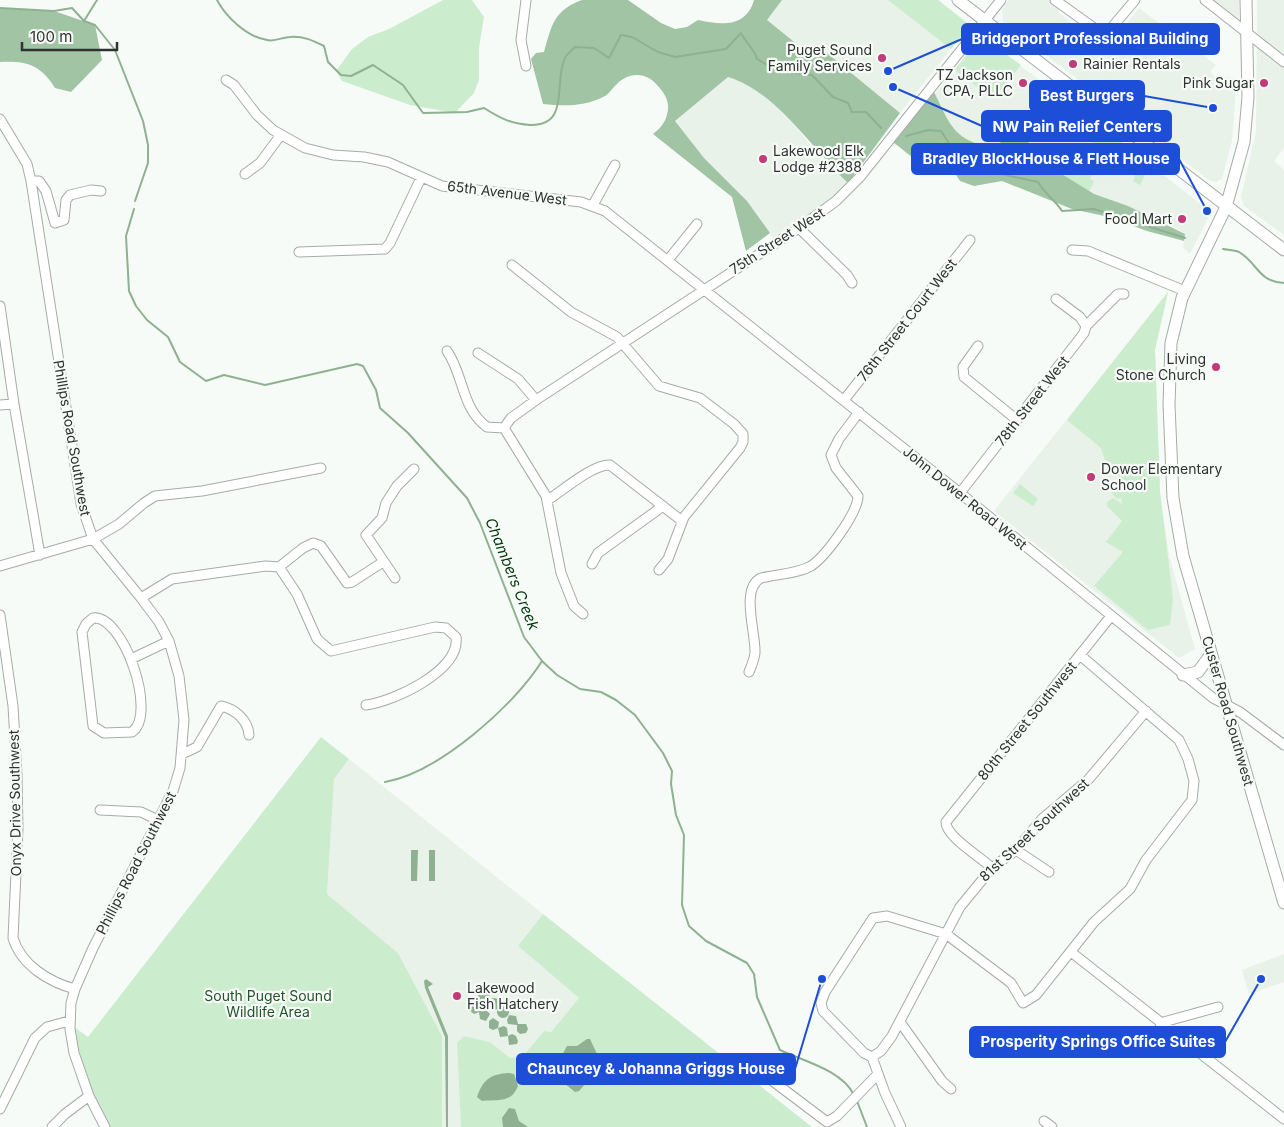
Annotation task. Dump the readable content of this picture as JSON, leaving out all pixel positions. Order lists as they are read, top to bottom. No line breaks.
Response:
{"streets":{"main road":["Custer Road Southwest"],"street":["65th Avenue West","75th Street West","76th Street Court West","78th Street West","Phillips Road Southwest","John Dower Road West","80th Street Southwest","Onyx Drive Southwest","81st Street Southwest"]},"crossings":[["65th Avenue West","75th Street West"],["65th Avenue West","John Dower Road West"],["75th Street West","John Dower Road West"],["76th Street Court West","John Dower Road West"],["78th Street West","John Dower Road West"],["Phillips Road Southwest","Onyx Drive Southwest"],["John Dower Road West","Custer Road Southwest"],["John Dower Road West","80th Street Southwest"],["80th Street Southwest","81st Street Southwest"]],"water":["Chambers Creek"],"parks":["South Puget Sound Wildlife Area"],"places":["Puget Sound Family Services","Rainier Rentals","Bridgeport Professional Building","TZ Jackson CPA, PLLC","Pink Sugar","NW Pain Relief Centers","Best Burgers","Lakewood Elk Lodge #2388","Bradley BlockHouse & Flett House","Food Mart","Living Stone Church","Dower Elementary School","Chauncey & Johanna Griggs House","Prosperity Springs Office Suites","Lakewood Fish Hatchery"],"scale_bar":"100 m"}
